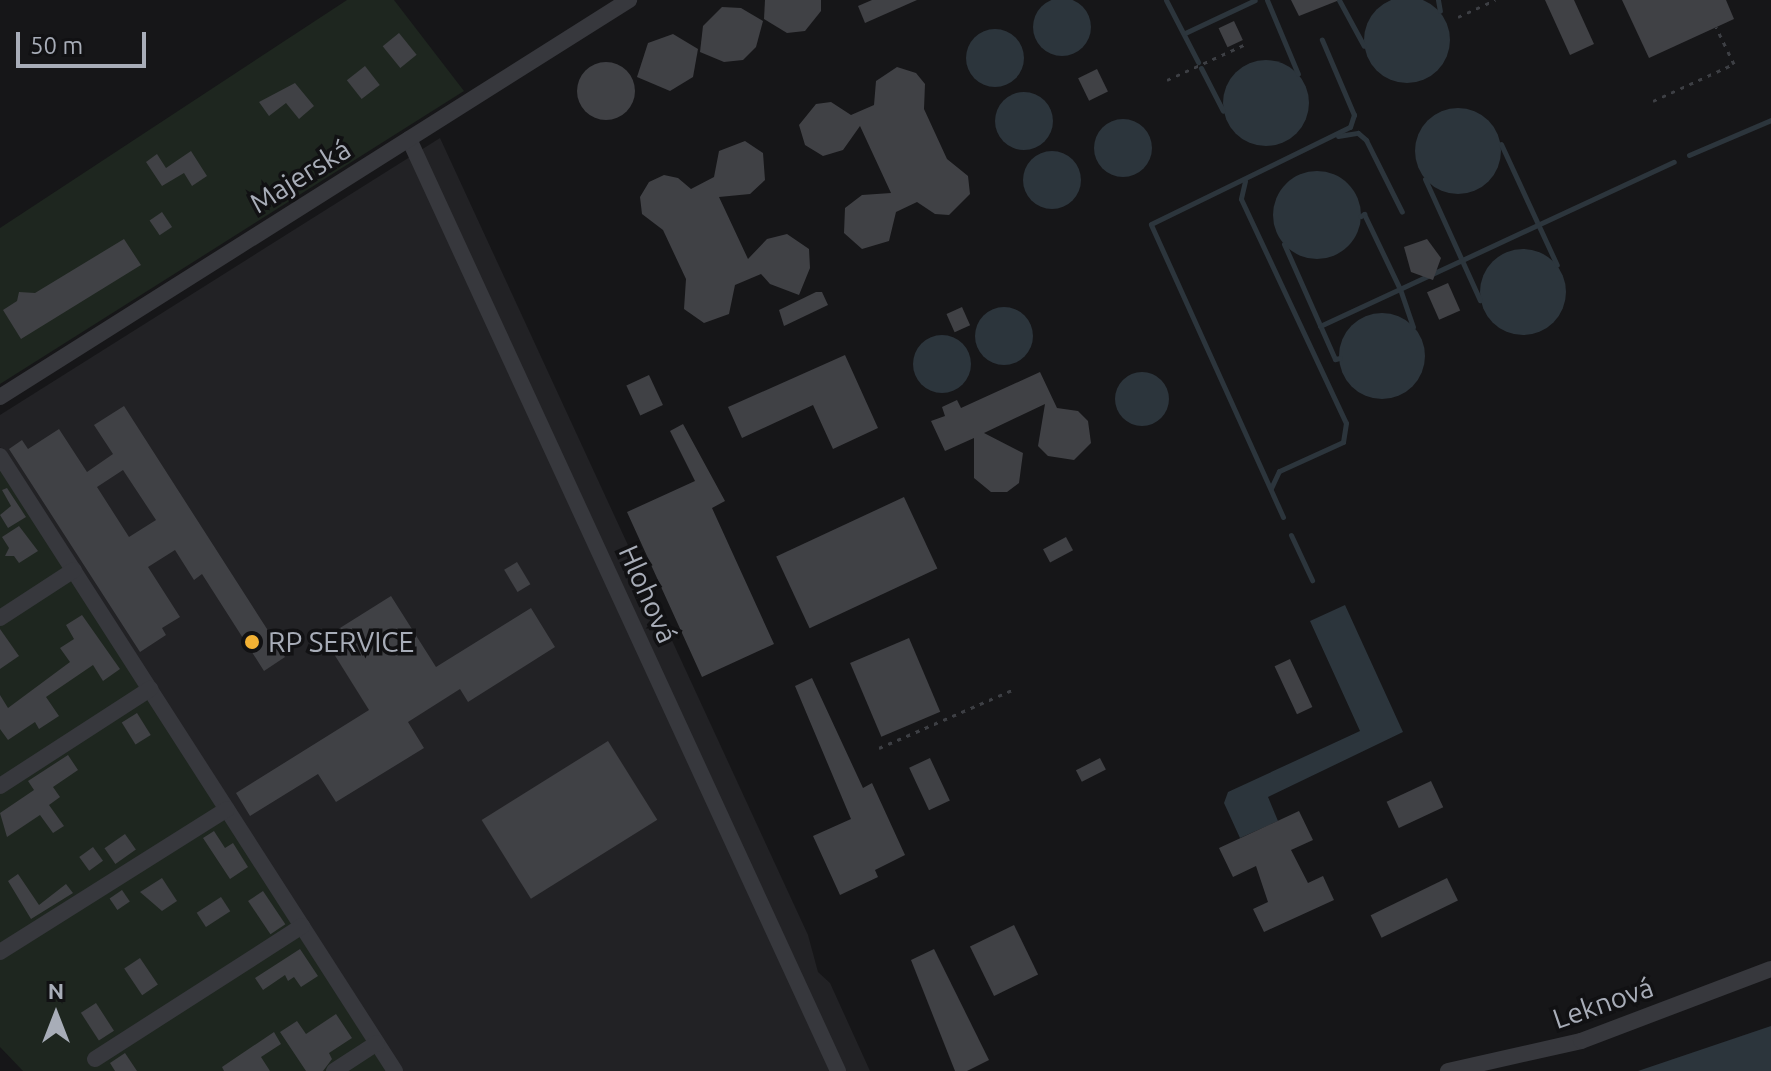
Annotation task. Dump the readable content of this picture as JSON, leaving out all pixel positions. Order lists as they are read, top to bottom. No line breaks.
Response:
{"streets":{"street":["Majerská","Hlohová","Leknová"]},"crossings":[["Majerská","Hlohová"]],"places":["RP SERVICE"],"scale_bar":"50 m","north":"top"}
